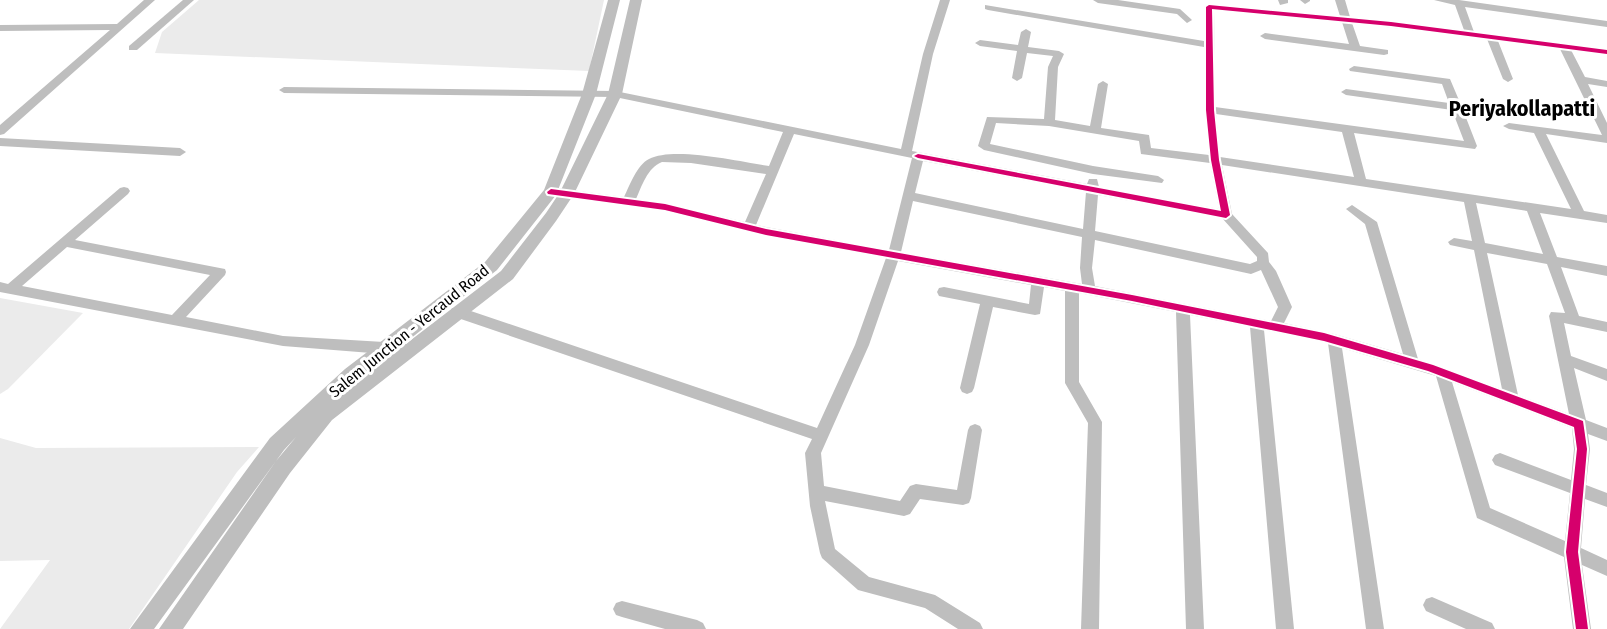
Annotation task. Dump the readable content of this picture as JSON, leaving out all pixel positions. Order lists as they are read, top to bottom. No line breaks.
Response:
{"streets":{"main road":["Salem Junction - Yercaud Road"]},"districts":["Periyakollapatti"]}
